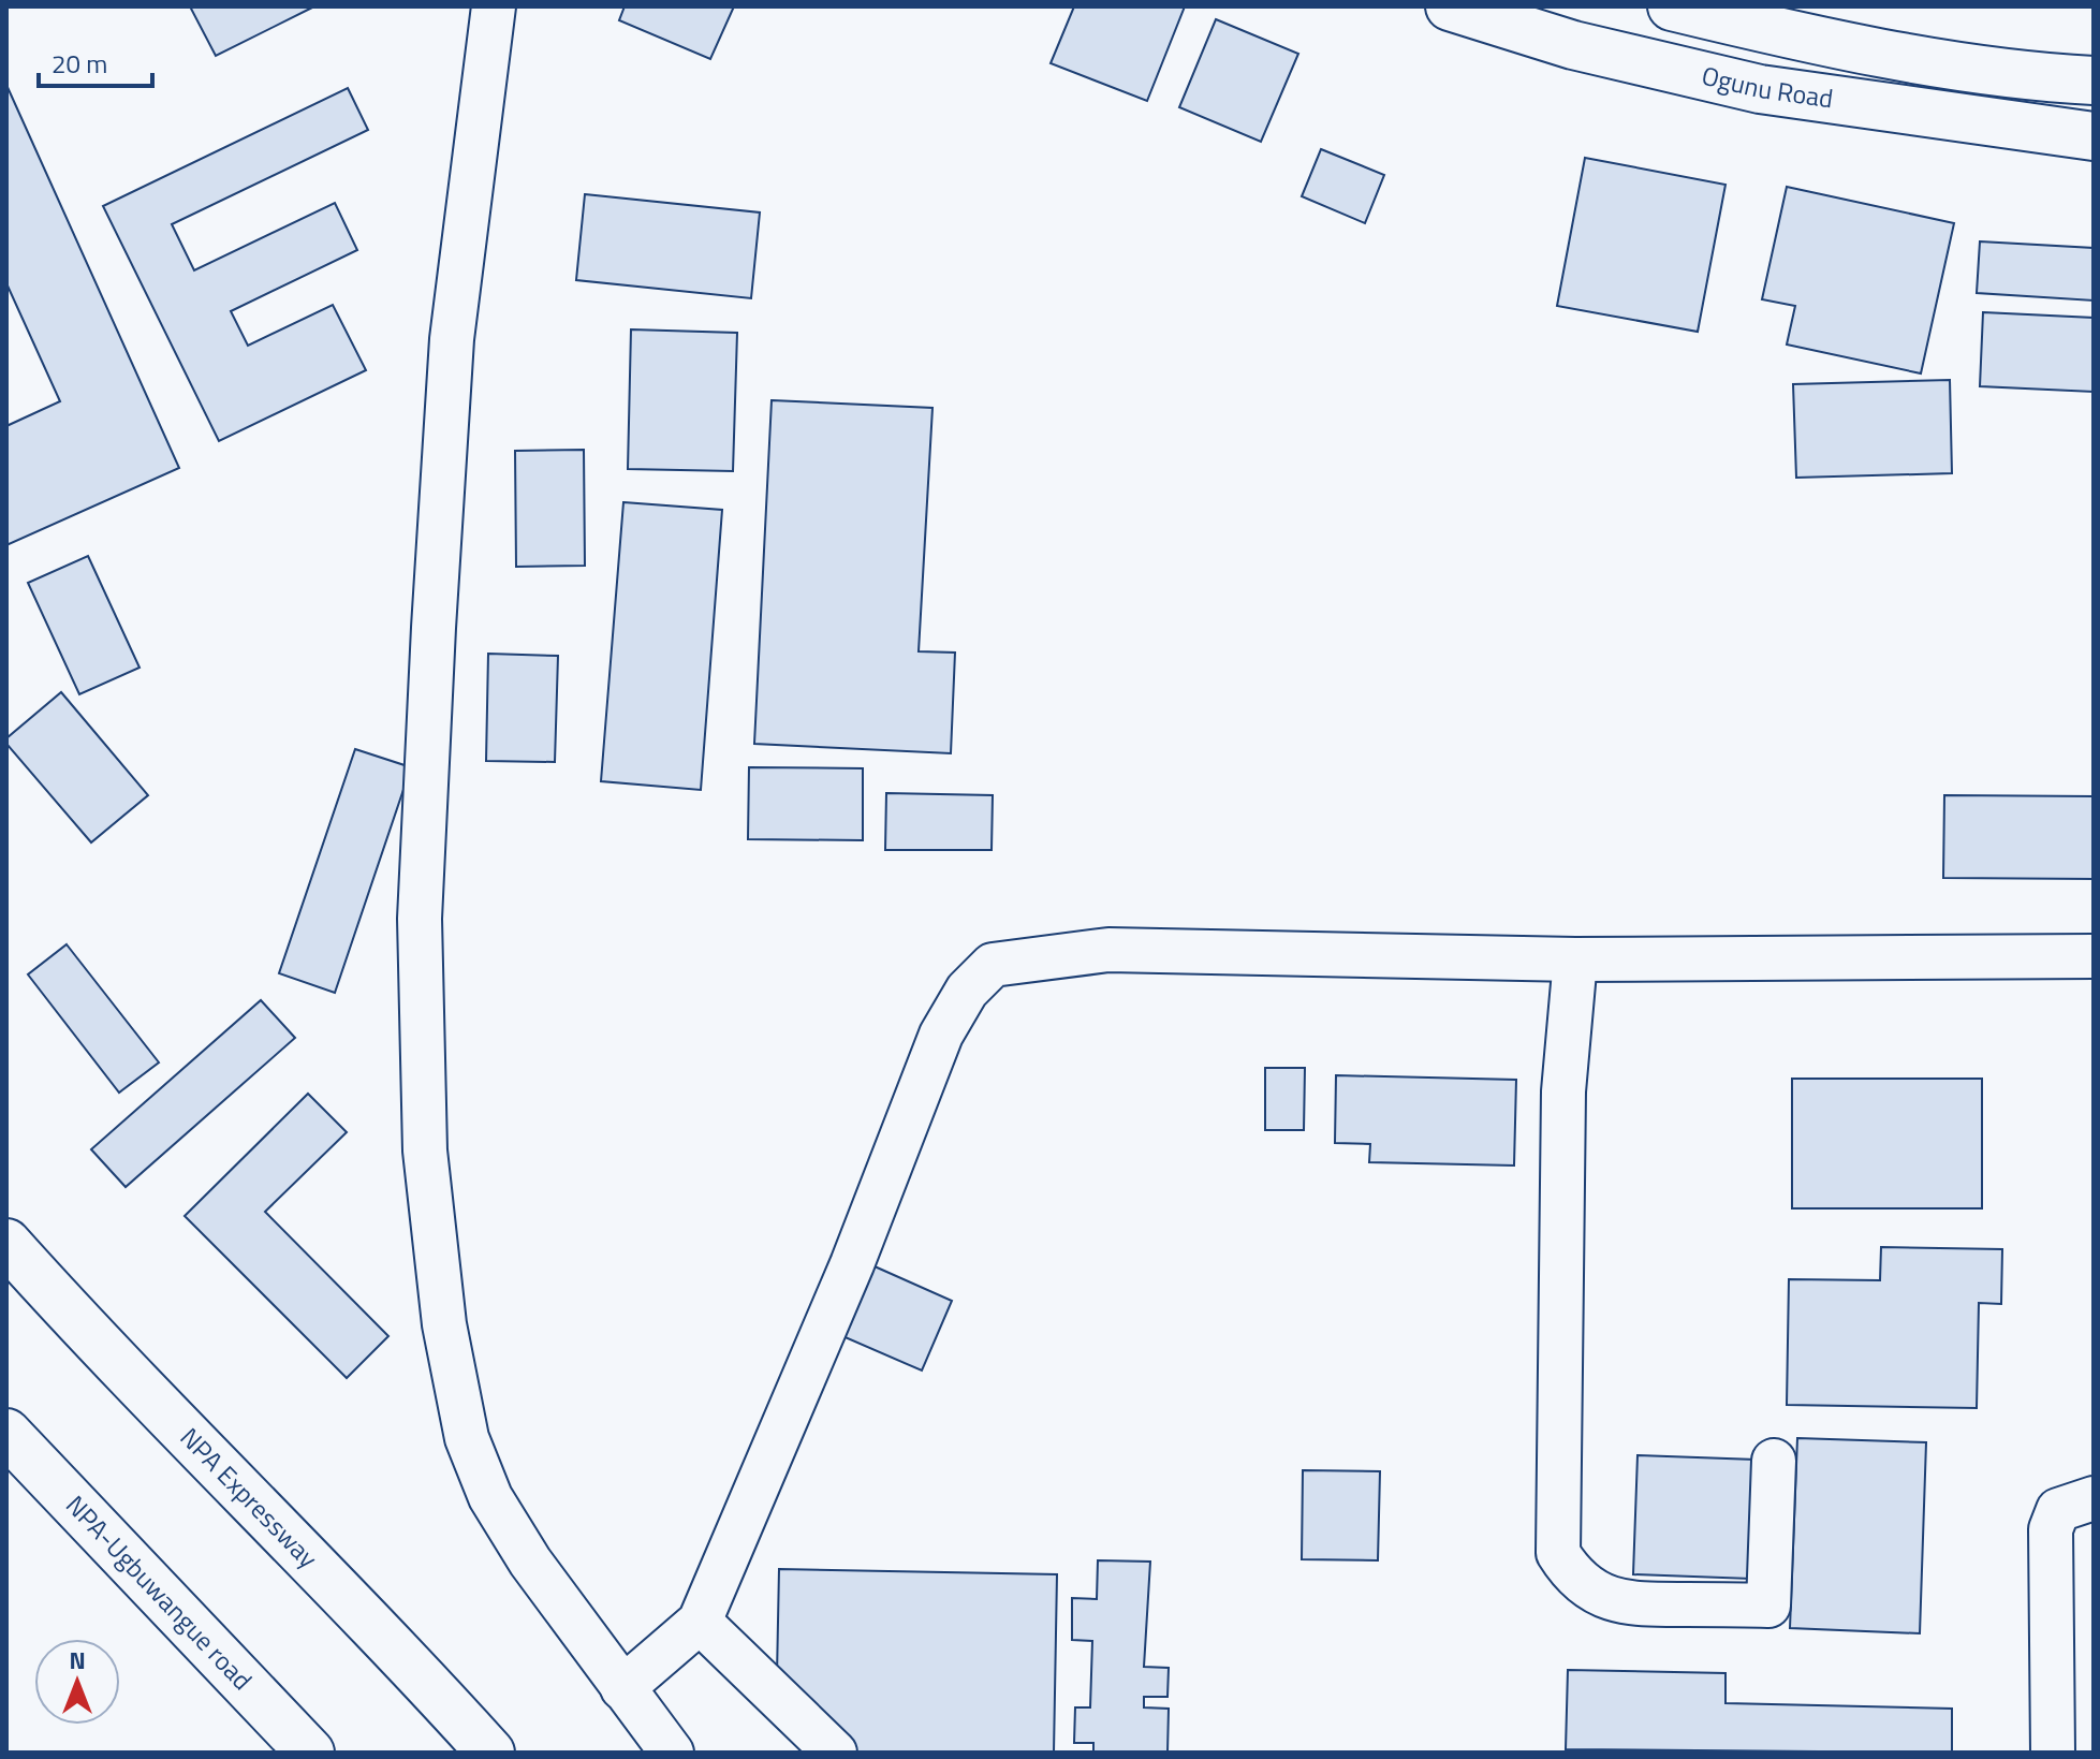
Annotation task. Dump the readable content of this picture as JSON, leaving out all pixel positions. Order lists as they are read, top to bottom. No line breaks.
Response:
{"streets":{"main road":["Ogunu Road","NPA Expressway","NPA-Ugbuwangue road"]},"scale_bar":"20 m","north":"top"}
